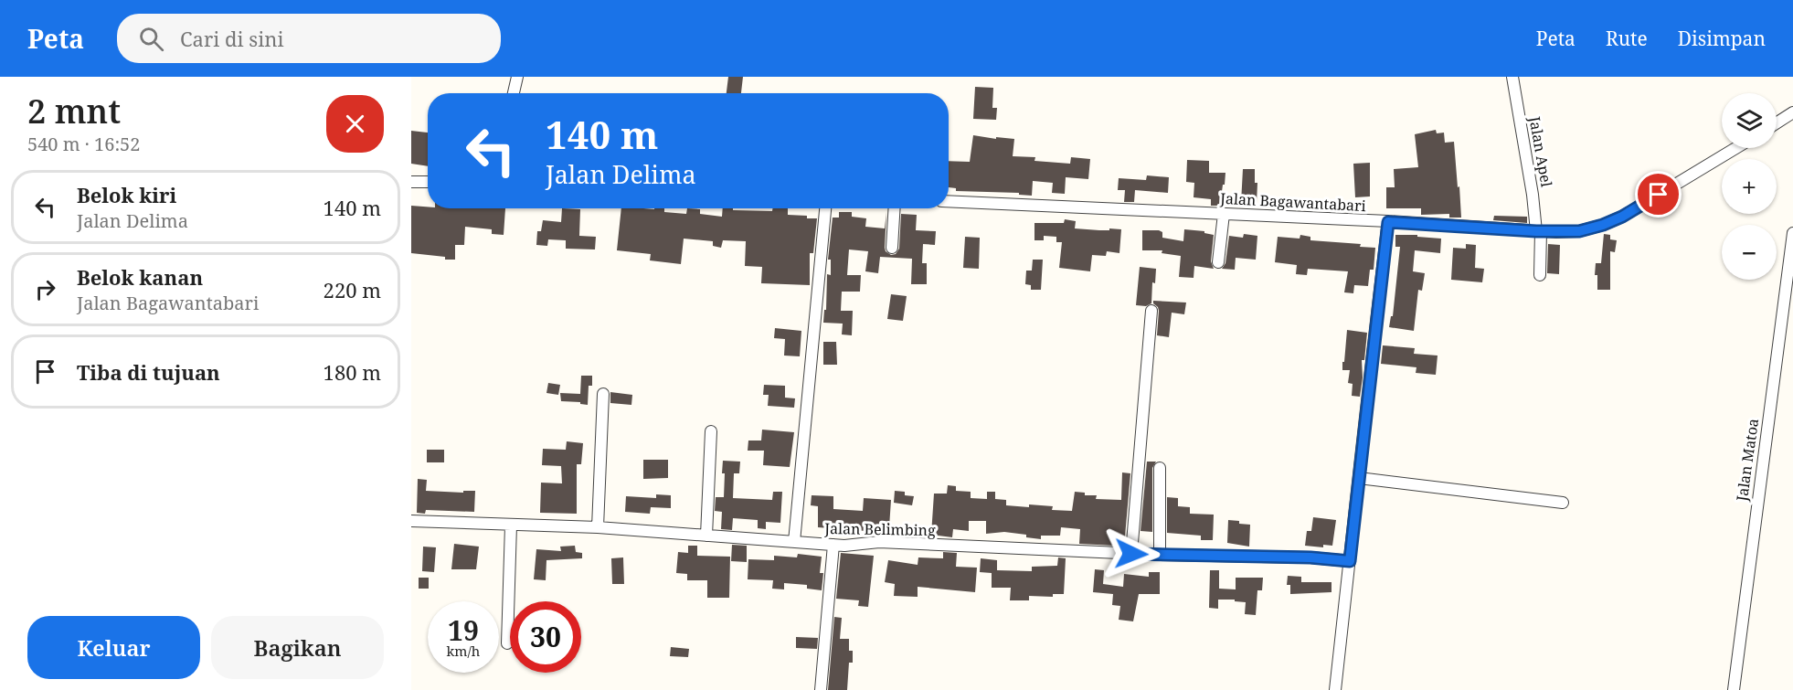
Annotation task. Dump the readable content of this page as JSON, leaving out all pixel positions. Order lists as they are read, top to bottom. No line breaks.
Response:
{"streets":{"street":["Jalan Apel","Jalan Bagawantabari","Jalan Matoa","Jalan Belimbing"]},"crossings":[["Jalan Apel","Jalan Bagawantabari"]],"page":{"header":"Peta","search":"Cari di sini","nav":["Peta","Rute","Disimpan"],"heading":["2 mnt","540 m · 16:52"],"map_buttons":["+","−"],"turn":["140 m","Jalan Delima"],"list":[{"name":"Belok kiri","note":"Jalan Delima","value":"140 m"},{"name":"Belok kanan","note":"Jalan Bagawantabari","value":"220 m"},{"name":"Tiba di tujuan","value":"180 m"}],"speed":"19 km/h","limit":"30","buttons":["Keluar","Bagikan"]}}
